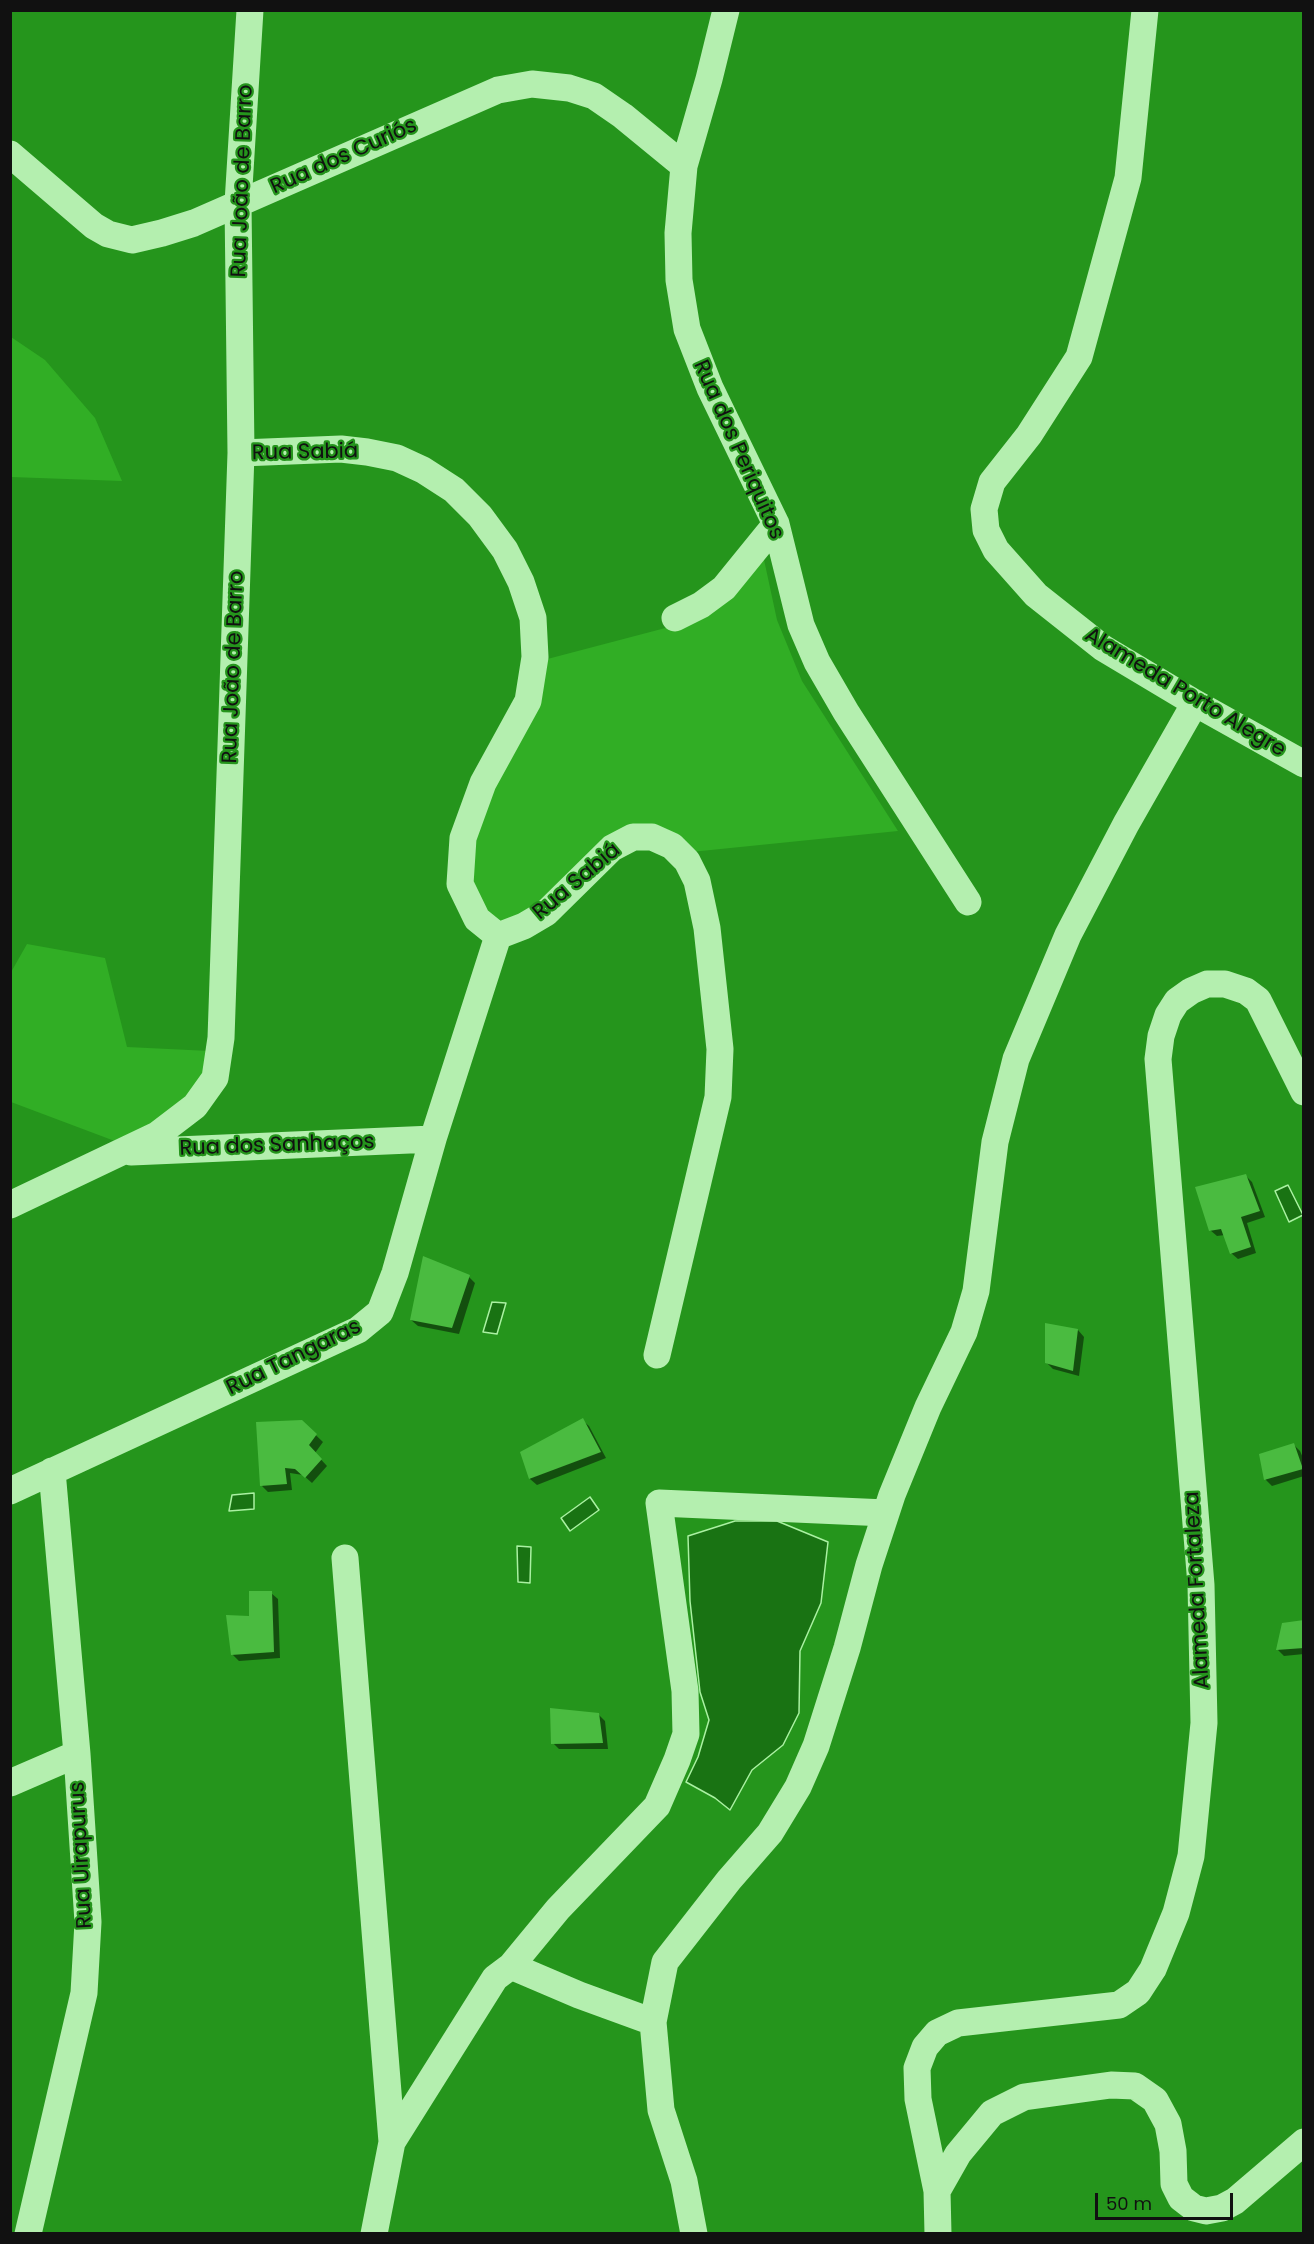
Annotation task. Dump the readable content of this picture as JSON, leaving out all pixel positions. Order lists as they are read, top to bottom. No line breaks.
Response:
{"streets":{"street":["Rua dos Curiós","Rua João de Barro","Rua dos Periquitos","Rua Sabiá","Alameda Porto Alegre","Rua dos Sanhaços","Rua Tangaras","Alameda Fortaleza","Rua Uirapurus"]},"crossings":[["Rua dos Curiós","Rua João de Barro"],["Rua dos Curiós","Rua dos Periquitos"],["Rua João de Barro","Rua Sabiá"],["Rua João de Barro","Rua dos Sanhaços"],["Rua Sabiá","Rua Tangaras"],["Rua dos Sanhaços","Rua Tangaras"],["Rua Tangaras","Rua Uirapurus"]],"scale_bar":"50 m"}
